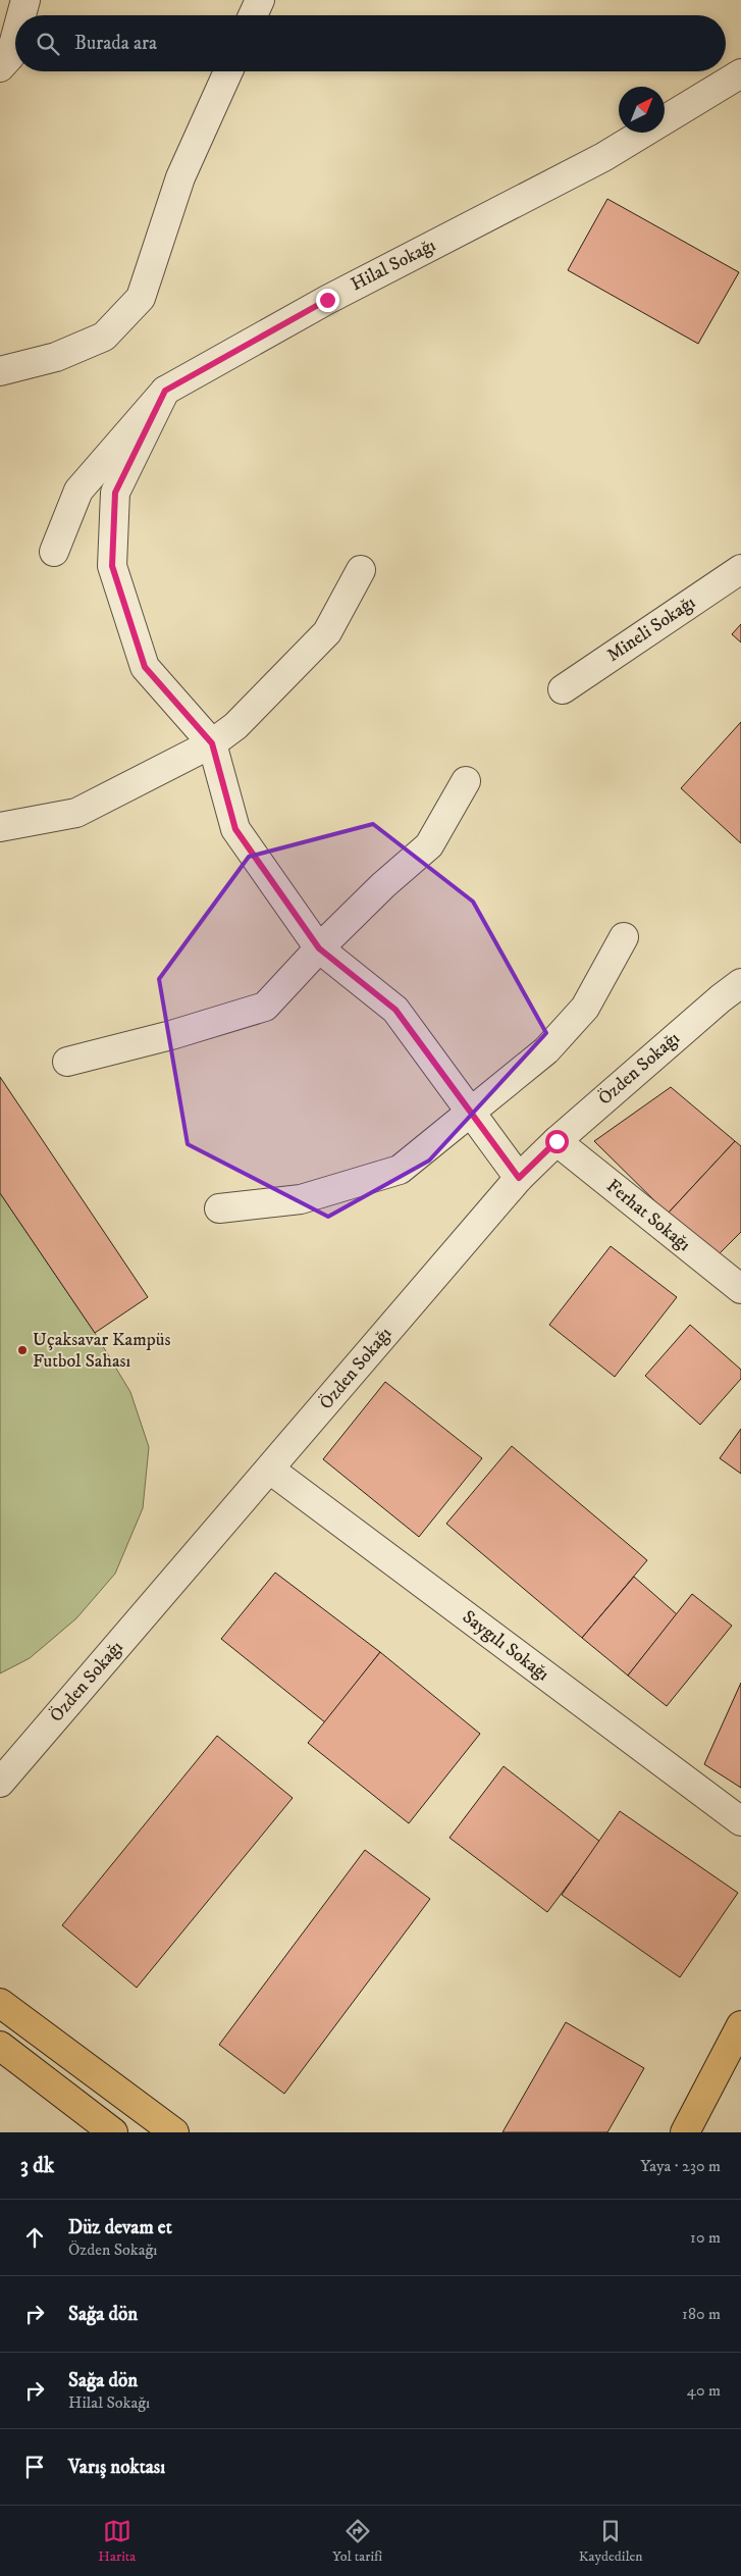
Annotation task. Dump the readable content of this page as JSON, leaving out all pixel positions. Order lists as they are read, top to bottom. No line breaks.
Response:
{"streets":{"street":["Hilal Sokağı","Mineli Sokağı","Özden Sokağı","Ferhat Sokağı","Saygılı Sokağı"]},"crossings":[["Özden Sokağı","Ferhat Sokağı"],["Özden Sokağı","Saygılı Sokağı"]],"places":["Uçaksavar Kampüs Futbol Sahası"],"north":"top right","page":{"search":"Burada ara","heading":["3 dk","Yaya · 230 m"],"list":[["Düz devam et","Özden Sokağı","10 m"],["Sağa dön","180 m"],["Sağa dön","Hilal Sokağı","40 m"],"Varış noktası"],"nav":["Harita","Yol tarifi","Kaydedilen"]}}
